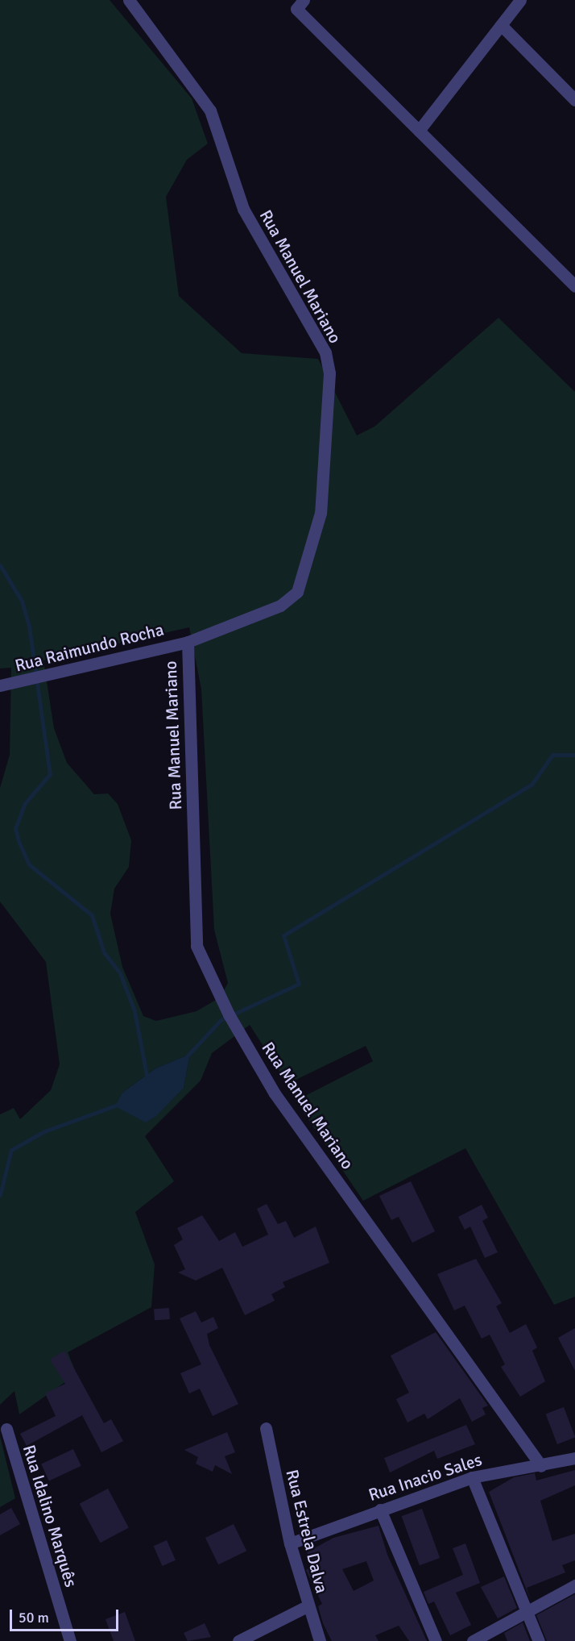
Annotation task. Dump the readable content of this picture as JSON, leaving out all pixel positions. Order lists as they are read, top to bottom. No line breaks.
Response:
{"streets":{"street":["Rua Manuel Mariano","Rua Raimundo Rocha","Rua Inacio Sales","Rua Idalino Marquês","Rua Estrela Dalva"]},"crossings":[["Rua Manuel Mariano","Rua Raimundo Rocha"],["Rua Manuel Mariano","Rua Inacio Sales"],["Rua Inacio Sales","Rua Estrela Dalva"]],"scale_bar":"50 m"}
